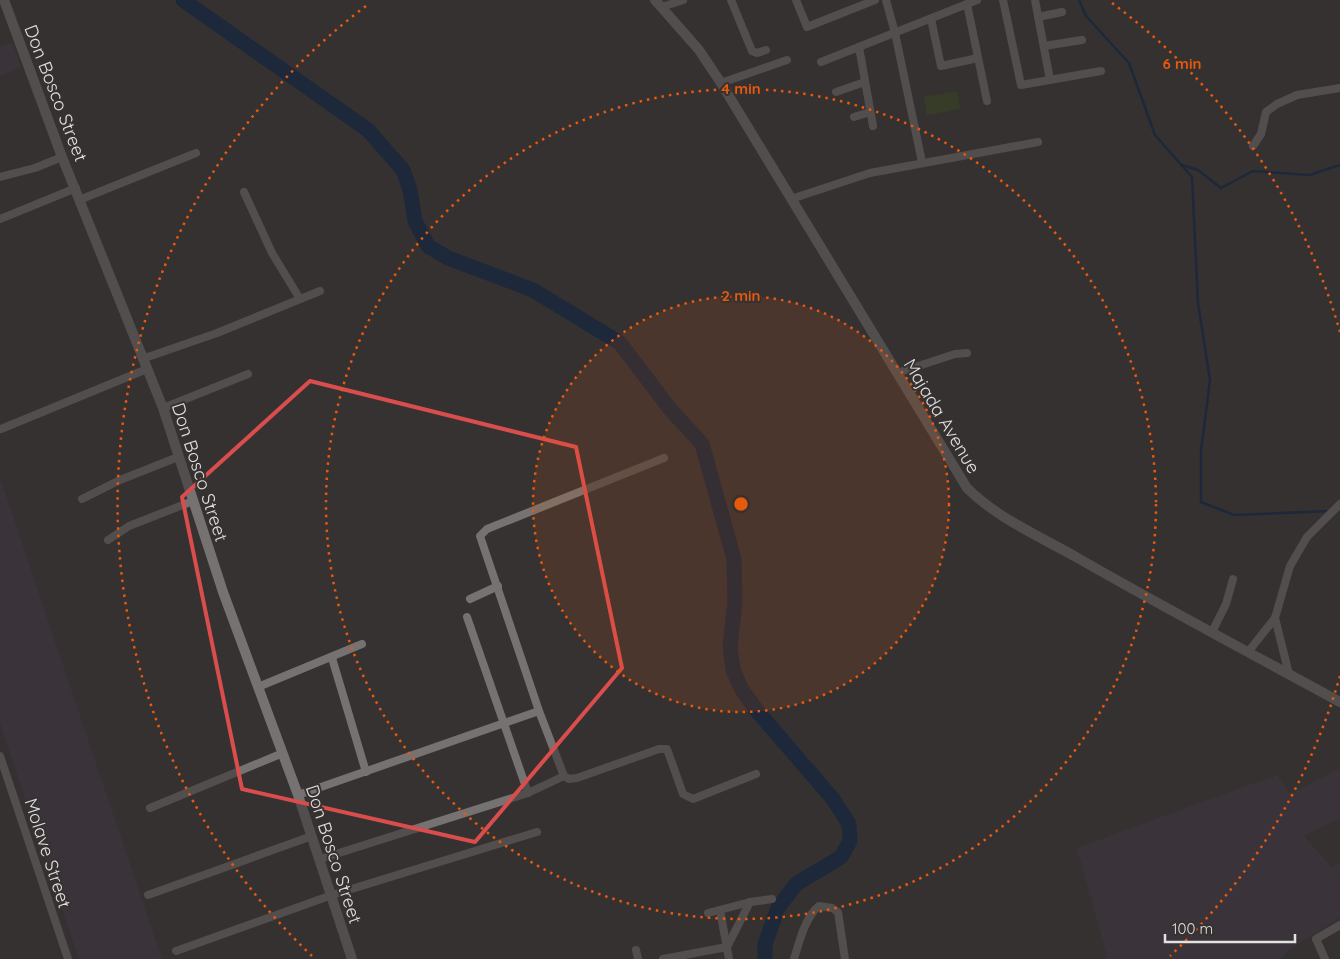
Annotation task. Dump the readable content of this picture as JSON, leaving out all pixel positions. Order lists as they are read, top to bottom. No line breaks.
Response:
{"streets":{"street":["Don Bosco Street","Majada Avenue","Molave Street"]},"scale_bar":"100 m","rings":["6 min","4 min","2 min"]}
